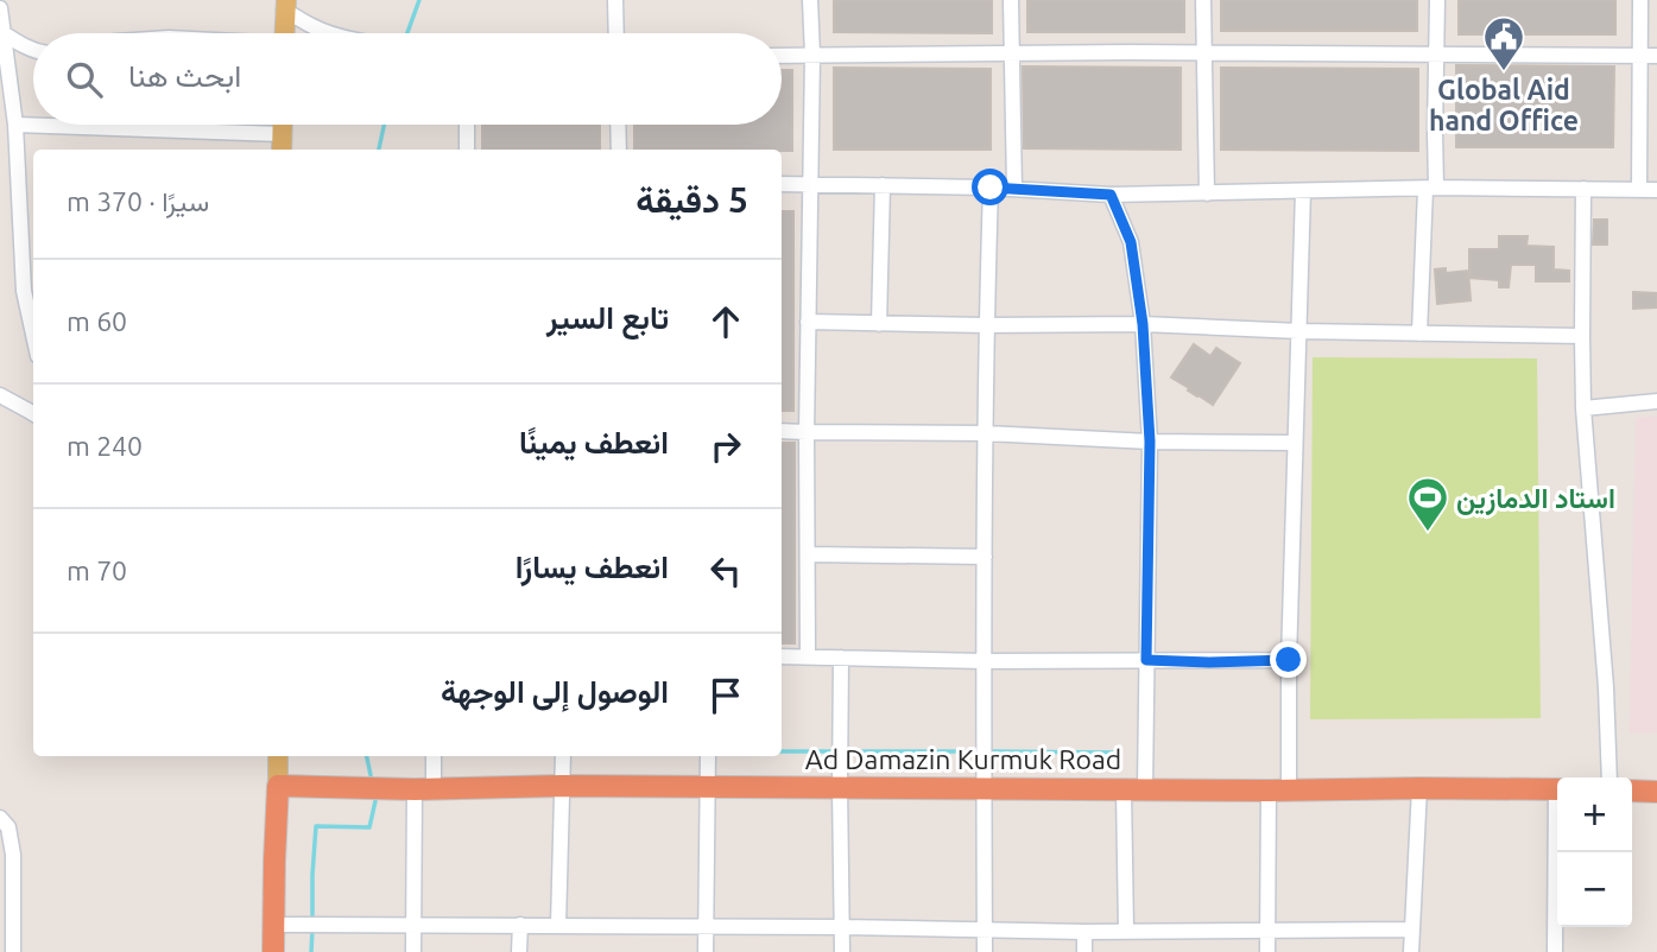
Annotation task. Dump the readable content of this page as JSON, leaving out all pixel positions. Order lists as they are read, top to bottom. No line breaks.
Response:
{"streets":{"highway":["Ad Damazin Kurmuk Road"]},"places":{"public building":["Global Aid hand Office"],"sports":["استاد الدمازين"]},"page":{"search":"ابحث هنا","heading":["5 دقيقة","سيرًا · 370 m"],"list":[["تابع السير","60 m"],["انعطف يمينًا","240 m"],["انعطف يسارًا","70 m"],"الوصول إلى الوجهة"],"map_buttons":["+","−"]}}
